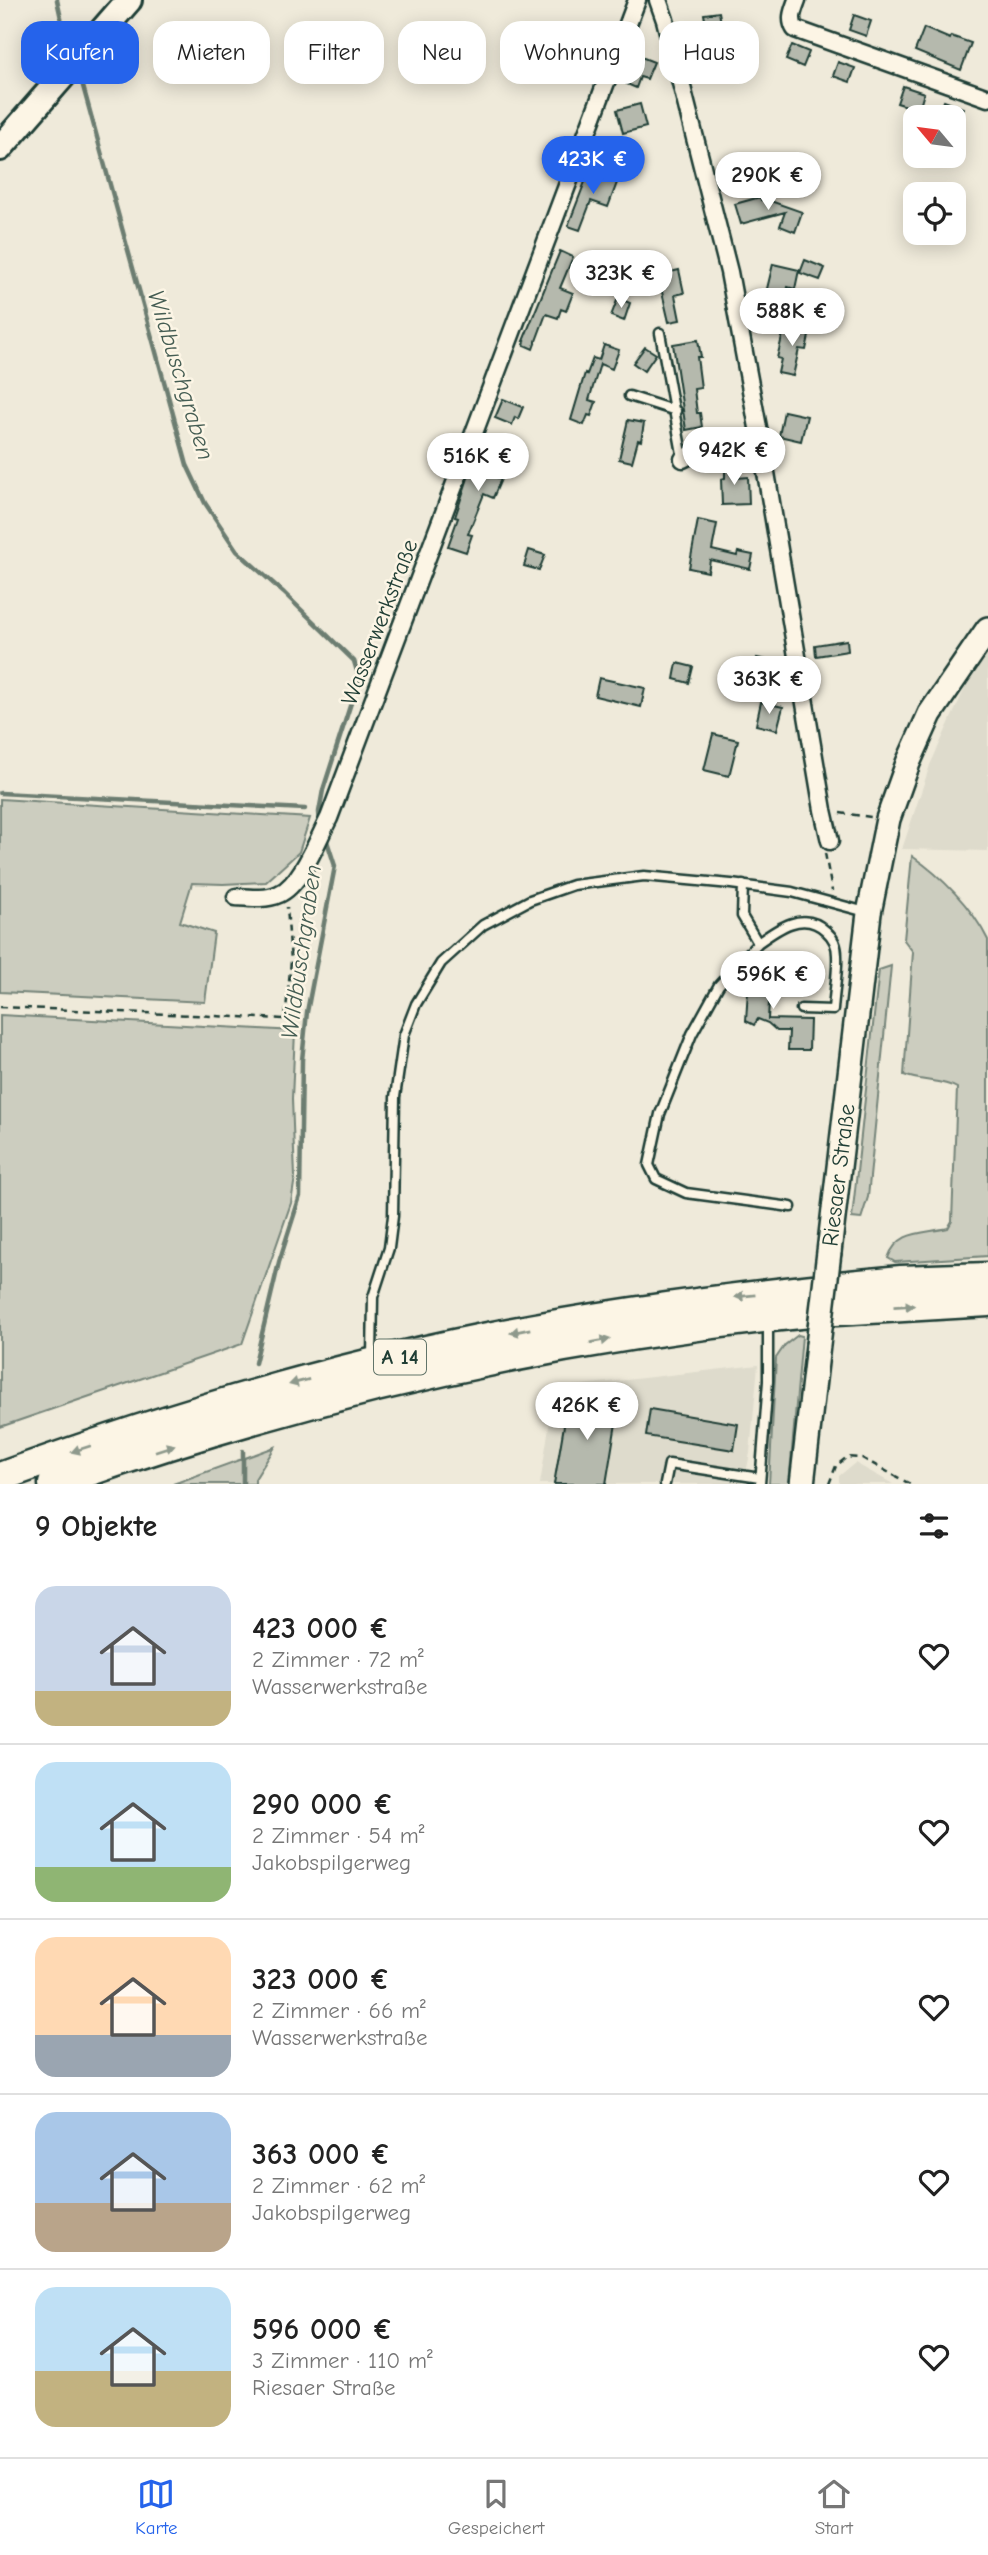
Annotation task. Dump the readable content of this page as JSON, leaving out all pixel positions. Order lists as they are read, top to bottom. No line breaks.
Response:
{"streets":{"highway":["A 14"],"main road":["Riesaer Straße"],"street":["Wasserwerkstraße"]},"water":["Wildbuschgraben"],"north":"top left","page":{"chip":["Kaufen","Mieten","Filter","Neu","Wohnung","Haus"],"price":["423K €","290K €","323K €","588K €","942K €","516K €","363K €","596K €","426K €"],"heading":"9 Objekte","list":[{"name":"423 000 €","note":"2 Zimmer · 72 m² · Wasserwerkstraße"},{"name":"290 000 €","note":"2 Zimmer · 54 m² · Jakobspilgerweg"},{"name":"323 000 €","note":"2 Zimmer · 66 m² · Wasserwerkstraße"},{"name":"363 000 €","note":"2 Zimmer · 62 m² · Jakobspilgerweg"},{"name":"596 000 €","note":"3 Zimmer · 110 m² · Riesaer Straße"}],"tabs":["Karte","Gespeichert","Start"]}}
